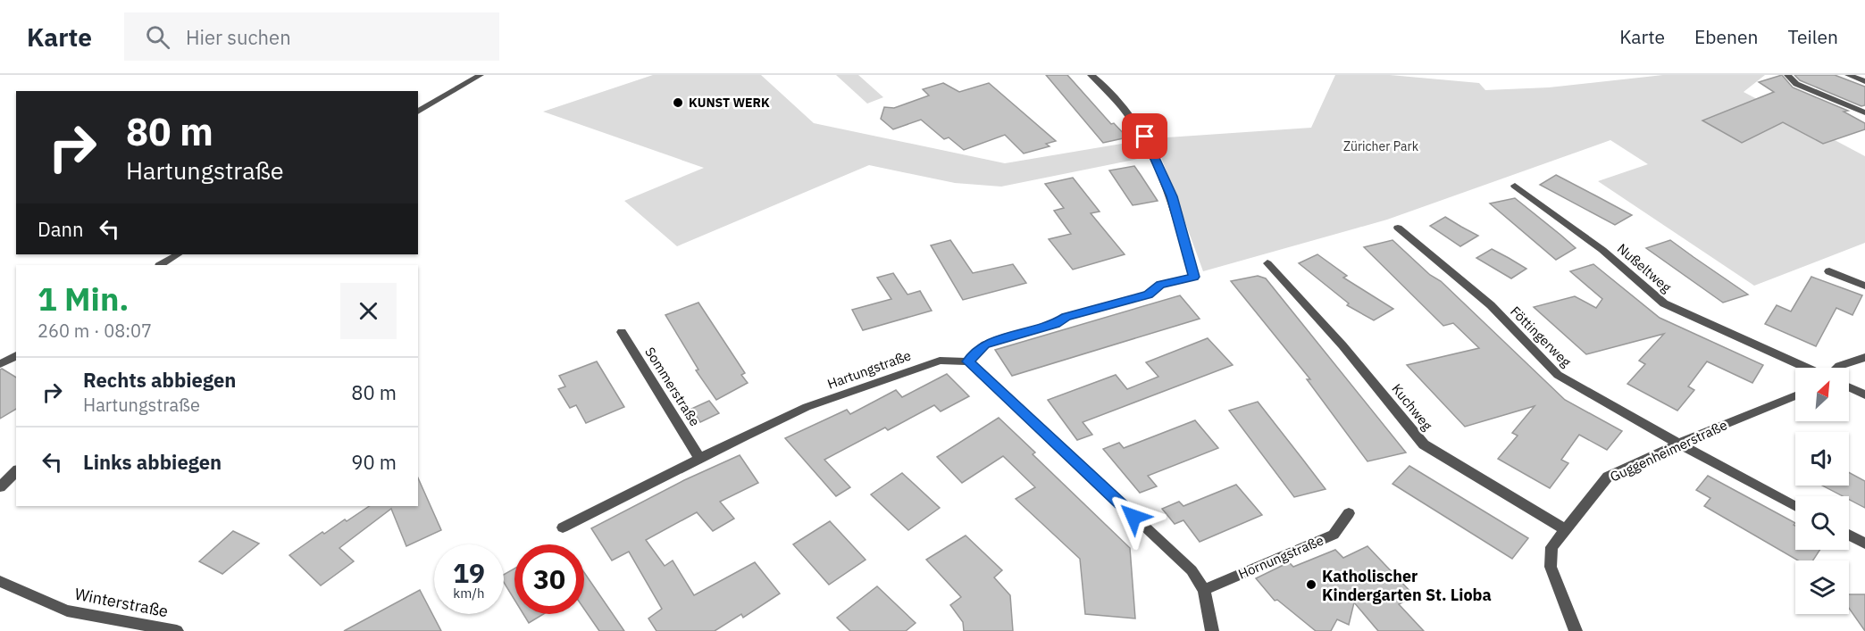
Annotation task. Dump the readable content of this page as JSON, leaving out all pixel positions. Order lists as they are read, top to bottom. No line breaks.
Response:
{"streets":{"street":["Nußeltweg","Föttingerweg","Hartungstraße","Sommerstraße","Kuchweg","Guggenheimerstraße","Hornungstraße","Winterstraße"]},"crossings":[["Föttingerweg","Guggenheimerstraße"],["Hartungstraße","Sommerstraße"],["Kuchweg","Guggenheimerstraße"]],"parks":["Züricher Park"],"places":["KUNST WERK","Katholischer Kindergarten St. Lioba"],"north":"top right","page":{"header":"Karte","search":"Hier suchen","nav":["Karte","Ebenen","Teilen"],"turn":["80 m","Hartungstraße"],"then":"Dann","heading":["1 Min.","260 m · 08:07"],"list":[{"name":"Rechts abbiegen","note":"Hartungstraße","value":"80 m"},{"name":"Links abbiegen","value":"90 m"}],"speed":"19 km/h","limit":"30"}}
